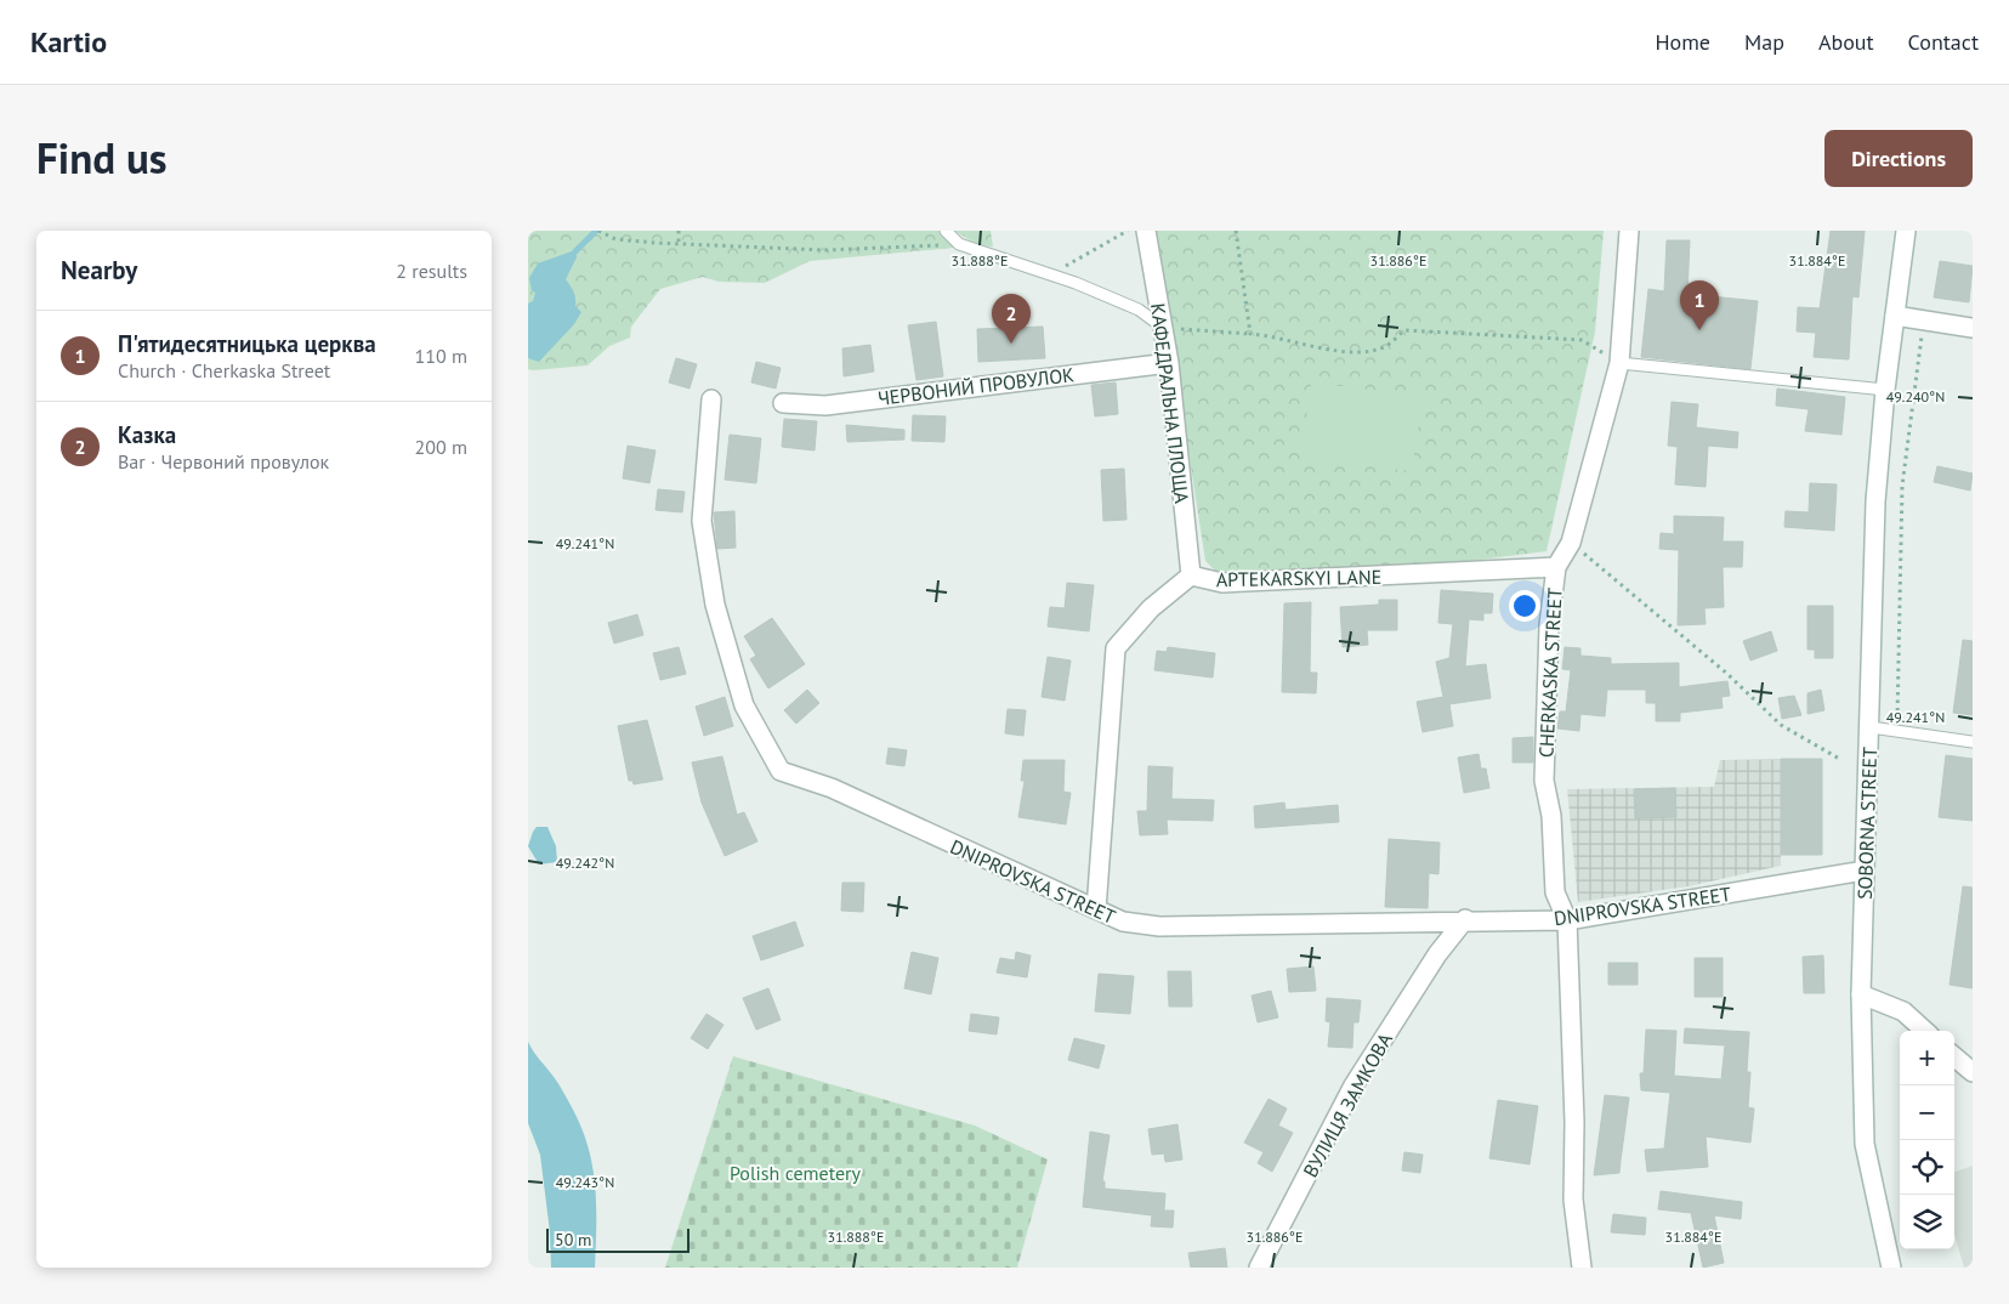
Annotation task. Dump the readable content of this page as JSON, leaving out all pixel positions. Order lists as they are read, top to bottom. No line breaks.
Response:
{"streets":{"street":["ЧЕРВОНИЙ ПРОВУЛОК","КАФЕДРАЛЬНА ПЛОЩА","APTEKARSKYI LANE","CHERKASKA STREET","SOBORNA STREET","DNIPROVSKA STREET","ВУЛИЦЯ ЗАМКОВА"]},"crossings":[["ЧЕРВОНИЙ ПРОВУЛОК","КАФЕДРАЛЬНА ПЛОЩА"],["КАФЕДРАЛЬНА ПЛОЩА","APTEKARSKYI LANE"],["APTEKARSKYI LANE","CHERKASKA STREET"],["APTEKARSKYI LANE","DNIPROVSKA STREET"],["CHERKASKA STREET","DNIPROVSKA STREET"],["SOBORNA STREET","DNIPROVSKA STREET"],["DNIPROVSKA STREET","ВУЛИЦЯ ЗАМКОВА"]],"parks":["Polish cemetery"],"scale_bar":"50 m","page":{"header":"Kartio","nav":["Home","Map","About","Contact"],"title":"Find us","buttons":"Directions","heading":["Nearby","2 results"],"pins":["1","2"],"list":[{"mark":"1","name":"П'ятидесятницька церква","note":"Church · Cherkaska Street","value":"110 m"},{"mark":"2","name":"Казка","note":"Bar · Червоний провулок","value":"200 m"}],"map_buttons":["+","−"],"scale":"50 m"},"coordinates":["31.888°E","31.886°E","31.884°E","49.240°N","49.241°N","49.242°N","49.243°N"]}
